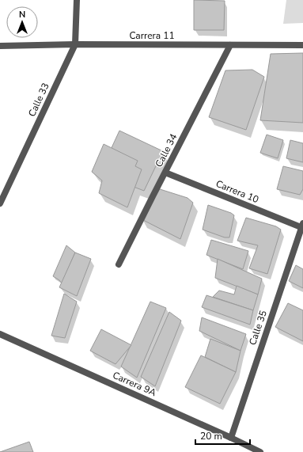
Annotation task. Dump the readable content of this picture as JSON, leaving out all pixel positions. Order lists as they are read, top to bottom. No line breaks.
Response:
{"streets":{"street":["Carrera 11","Calle 33","Calle 34","Carrera 10","Calle 35","Carrera 9A"]},"crossings":[["Carrera 11","Calle 33"],["Carrera 11","Calle 34"],["Calle 34","Carrera 10"],["Carrera 10","Calle 35"],["Calle 35","Carrera 9A"]],"scale_bar":"20 m","north":"top"}
